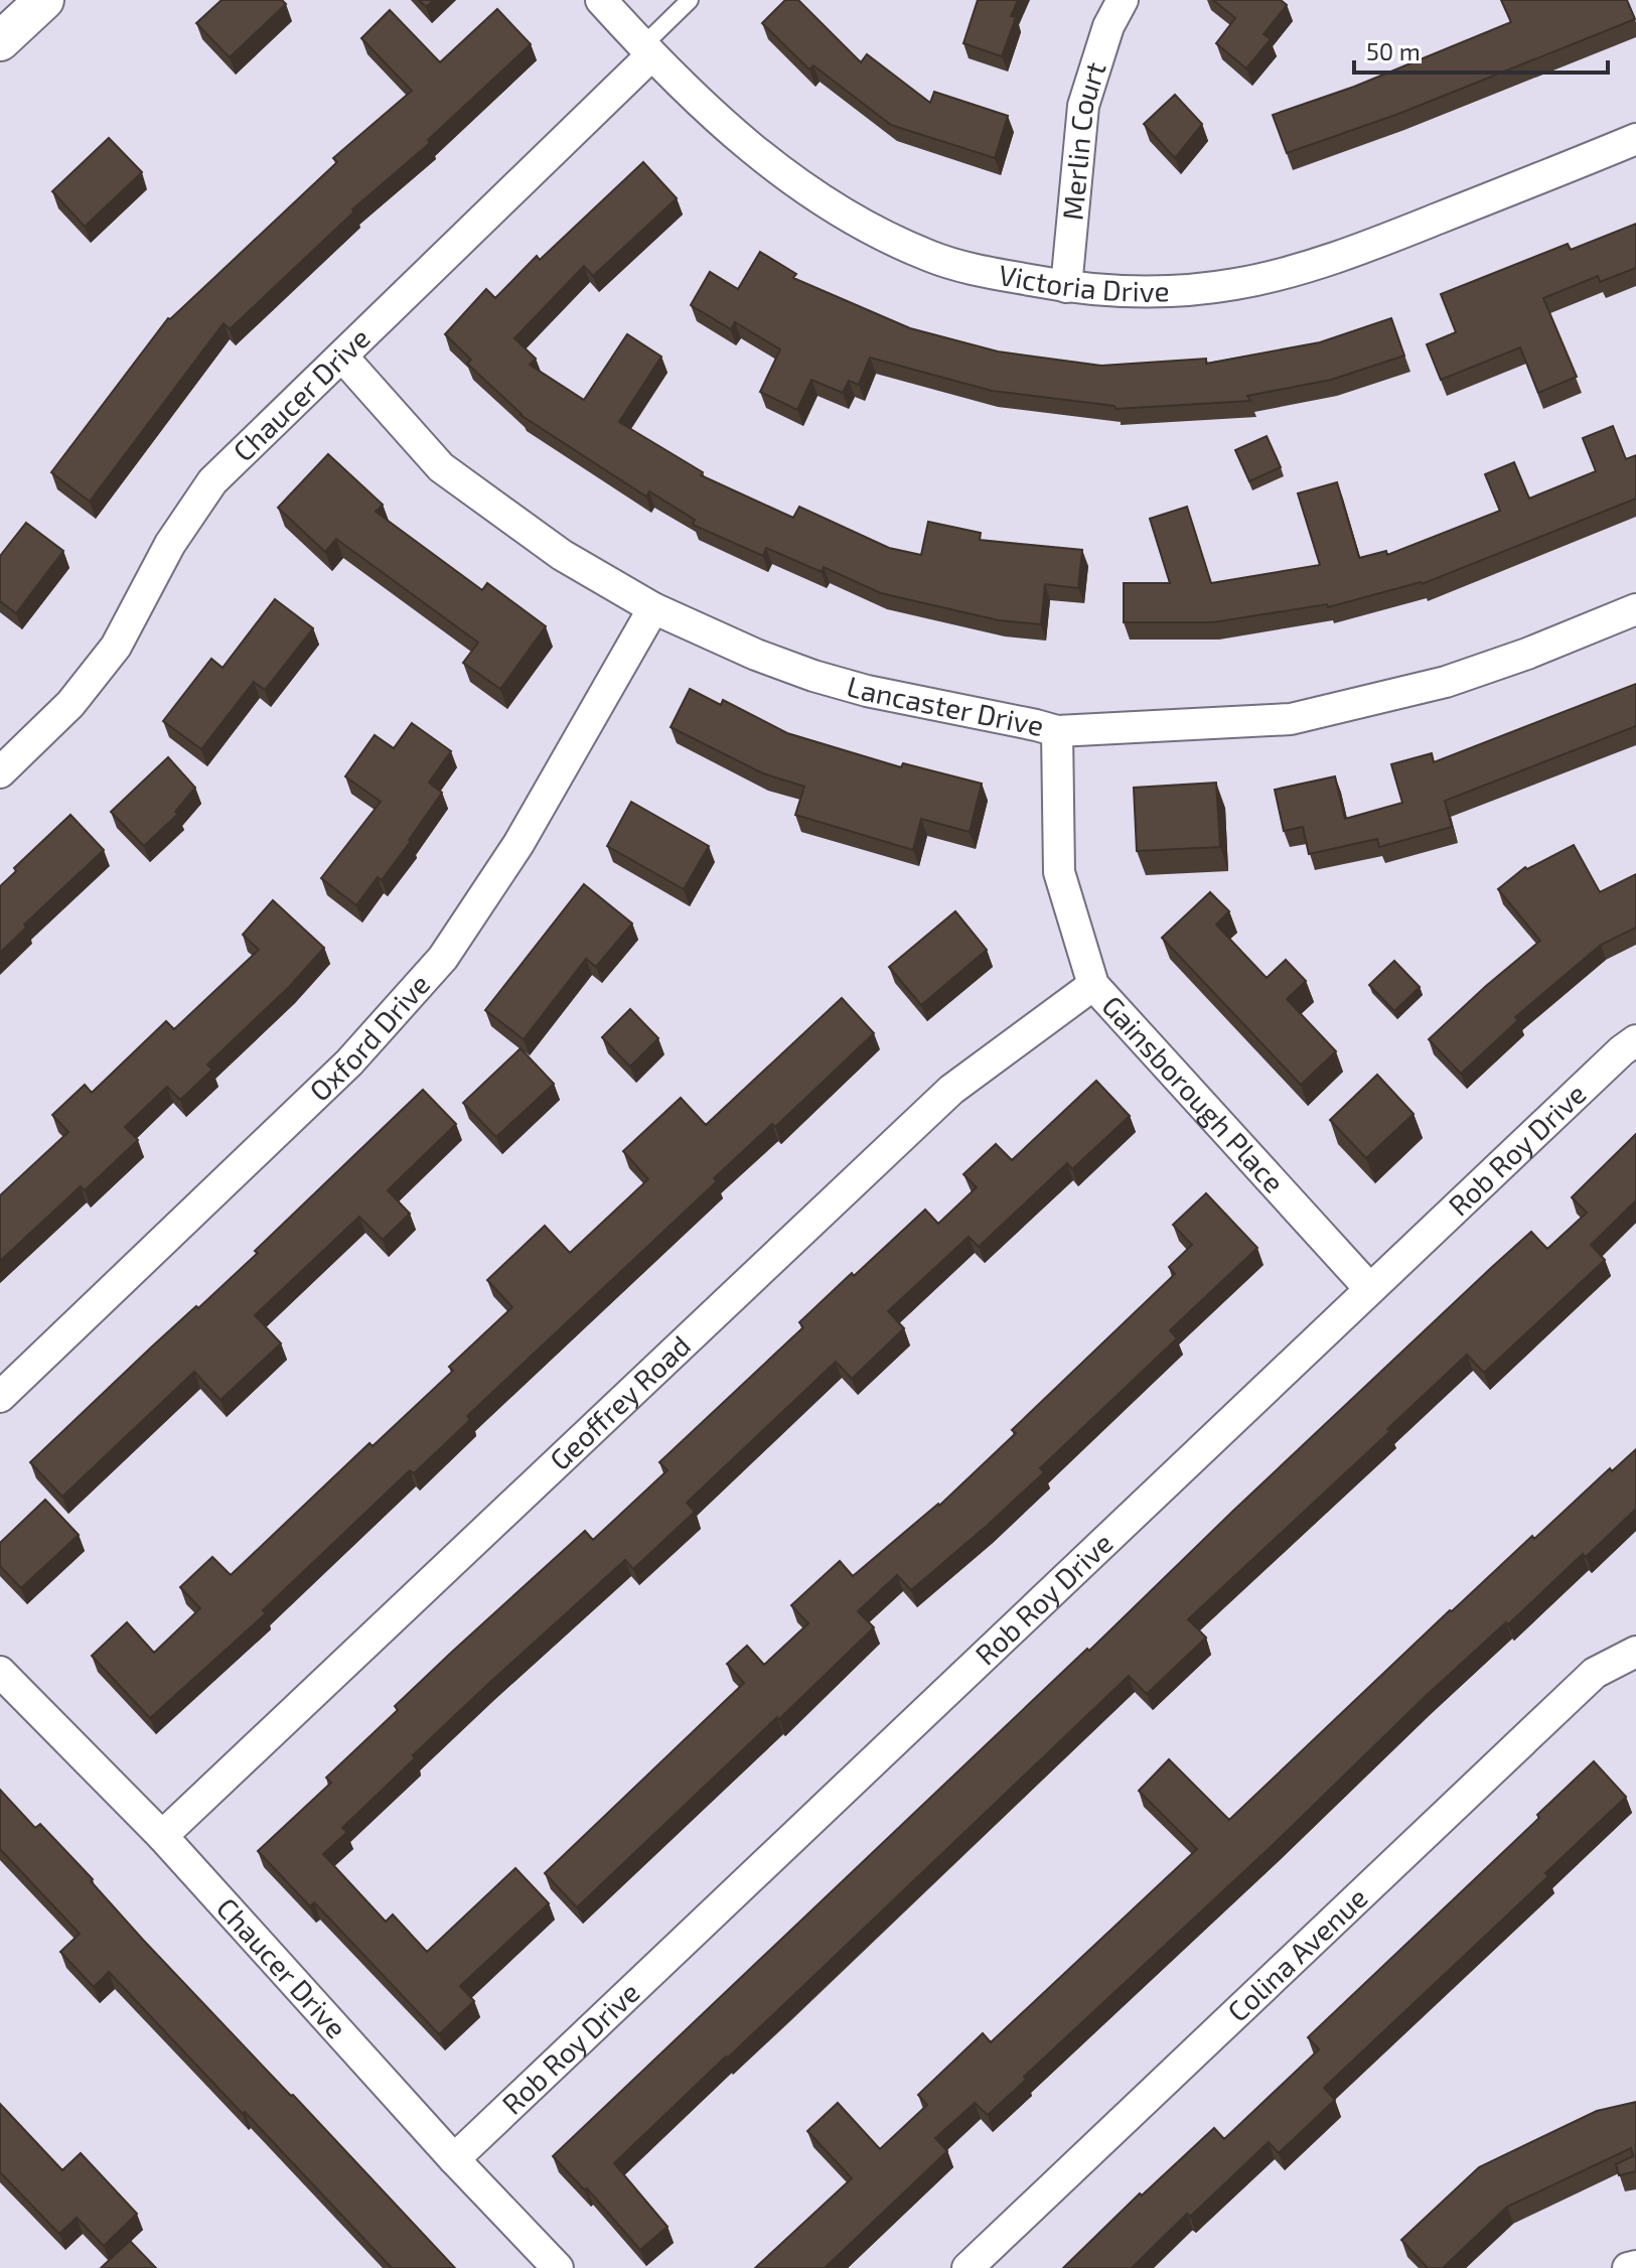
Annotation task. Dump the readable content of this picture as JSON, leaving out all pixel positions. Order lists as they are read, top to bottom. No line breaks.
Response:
{"streets":{"street":["Merlin Court","Victoria Drive","Chaucer Drive","Lancaster Drive","Oxford Drive","Gainsborough Place","Rob Roy Drive","Geoffrey Road","Colina Avenue"]},"crossings":[["Merlin Court","Victoria Drive"],["Victoria Drive","Chaucer Drive"],["Chaucer Drive","Lancaster Drive"],["Chaucer Drive","Rob Roy Drive"],["Chaucer Drive","Geoffrey Road"],["Lancaster Drive","Oxford Drive"],["Lancaster Drive","Gainsborough Place"],["Gainsborough Place","Rob Roy Drive"],["Gainsborough Place","Geoffrey Road"]],"scale_bar":"50 m"}
